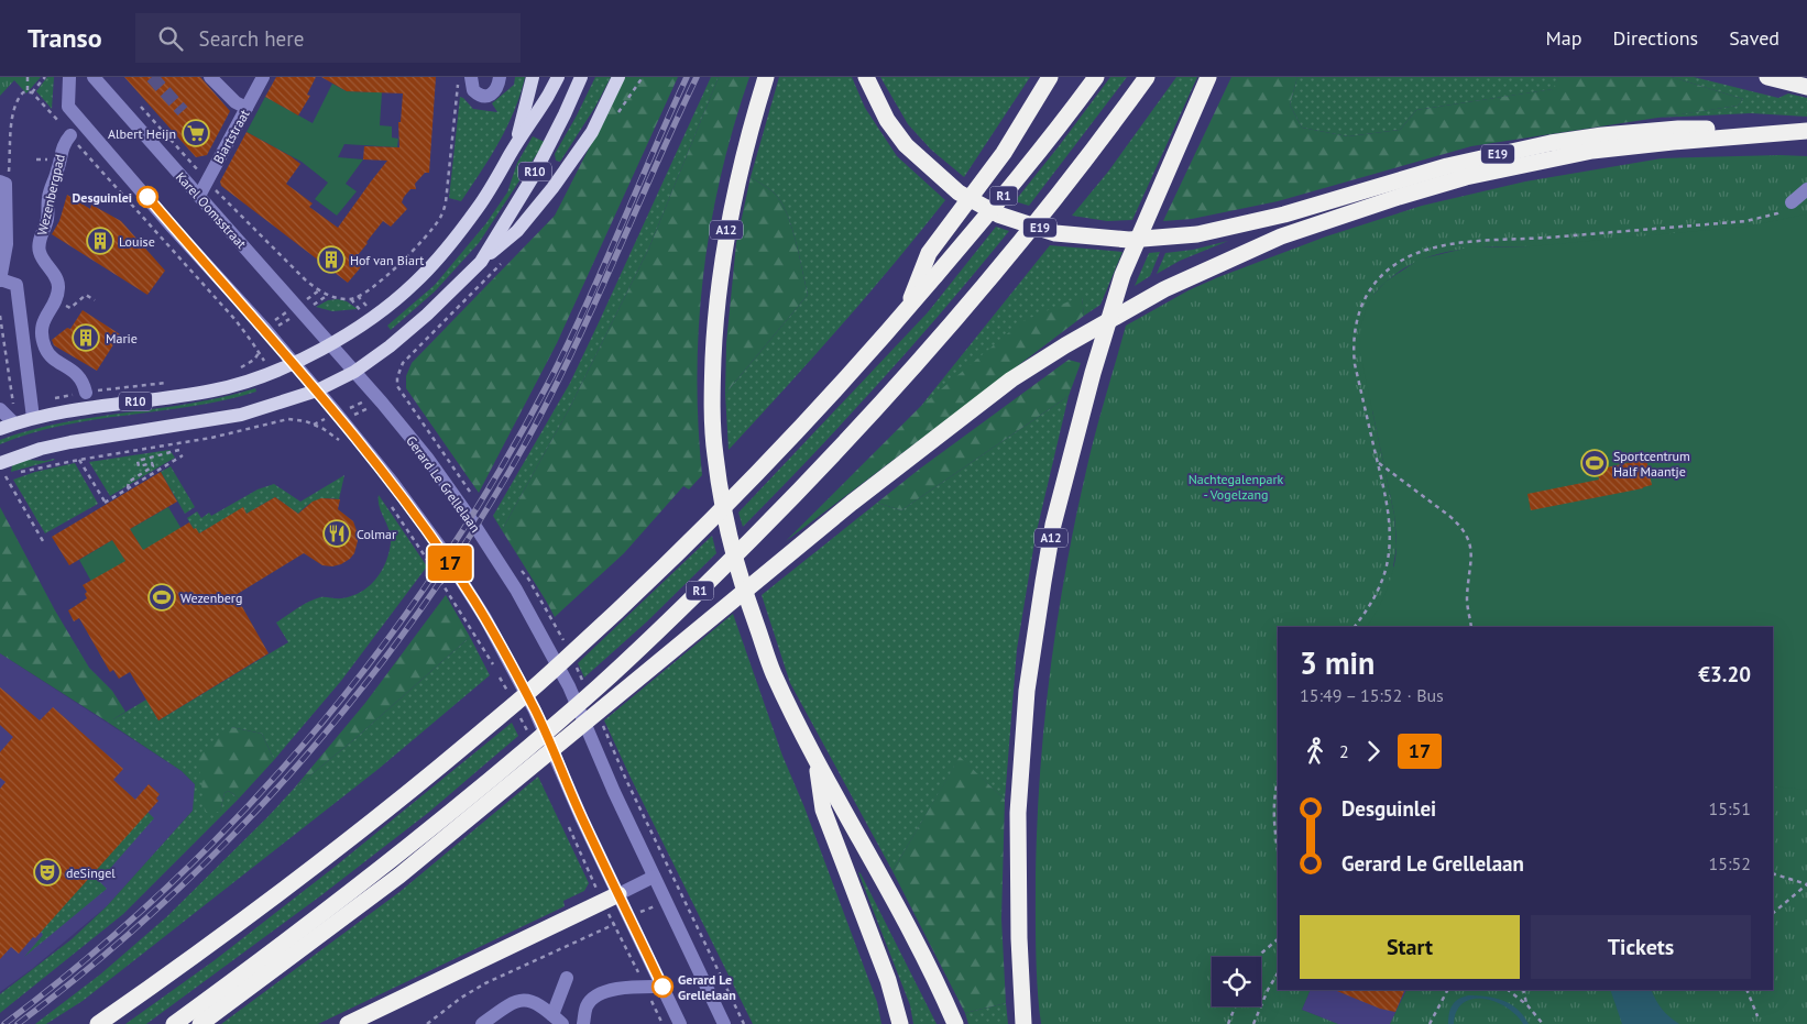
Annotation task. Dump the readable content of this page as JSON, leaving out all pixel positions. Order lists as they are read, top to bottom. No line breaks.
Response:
{"streets":{"highway":["E19","R1","A12"],"main road":["R10"],"street":["Biartstraat","Wezenbergpad","Karel Oomsstraat","Gerard Le Grellelaan"]},"crossings":[["Biartstraat","Karel Oomsstraat"],["R10","Karel Oomsstraat"],["R10","Gerard Le Grellelaan"],["Karel Oomsstraat","Gerard Le Grellelaan"]],"parks":["Nachtegalenpark - Vogelzang"],"places":{"supermarket":["Albert Heijn"],"other":["Desguinlei","Gerard Le Grellelaan"],"building":["Louise","Hof van Biart","Marie"],"sports":["Sportcentrum Half Maantje","Wezenberg"],"restaurant":["Colmar"],"theatre":["deSingel"]},"lines":["bus line 17"],"page":{"header":"Transo","search":"Search here","nav":["Map","Directions","Saved"],"on_map":"17","heading":["3 min","15:49 – 15:52 · Bus","€3.20"],"legs":["2","17"],"list":[{"name":"Desguinlei","value":"15:51"},{"name":"Gerard Le Grellelaan","value":"15:52"}],"buttons":["Start","Tickets"]}}
